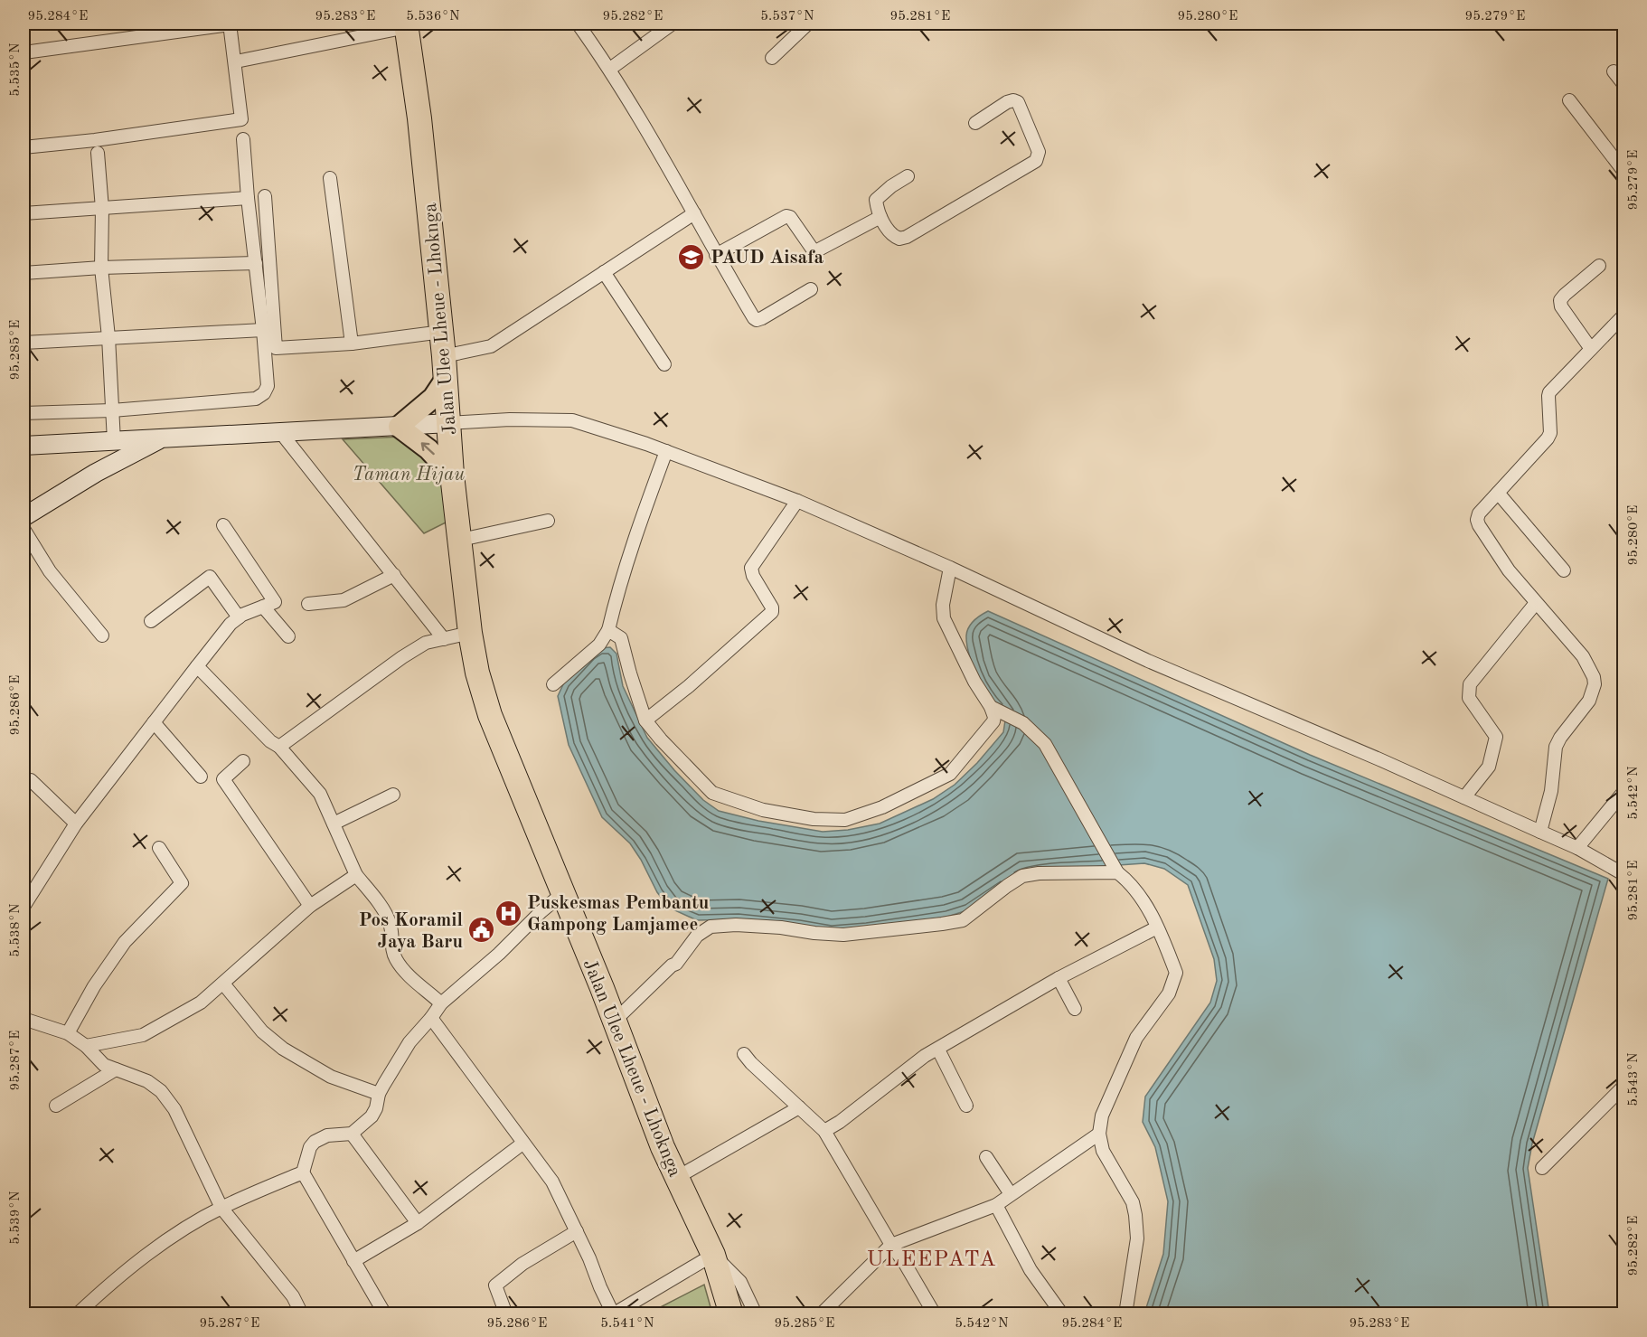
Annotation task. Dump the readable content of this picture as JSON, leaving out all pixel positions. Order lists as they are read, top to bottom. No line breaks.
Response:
{"streets":{"highway":["Jalan Ulee Lheue - Lhoknga"]},"districts":["ULEEPATA"],"parks":["Taman Hijau"],"places":{"school or university":["PAUD Aisafa"],"hospital":["Puskesmas Pembantu Gampong Lamjamee"],"public building":["Pos Koramil Jaya Baru"]},"coordinates":["95.284°E","95.283°E","5.536°N","95.282°E","5.537°N","95.281°E","95.280°E","95.279°E","5.535°N","95.285°E","95.286°E","5.542°N","5.538°N","95.287°E","5.543°N","5.539°N","5.541°N"]}
